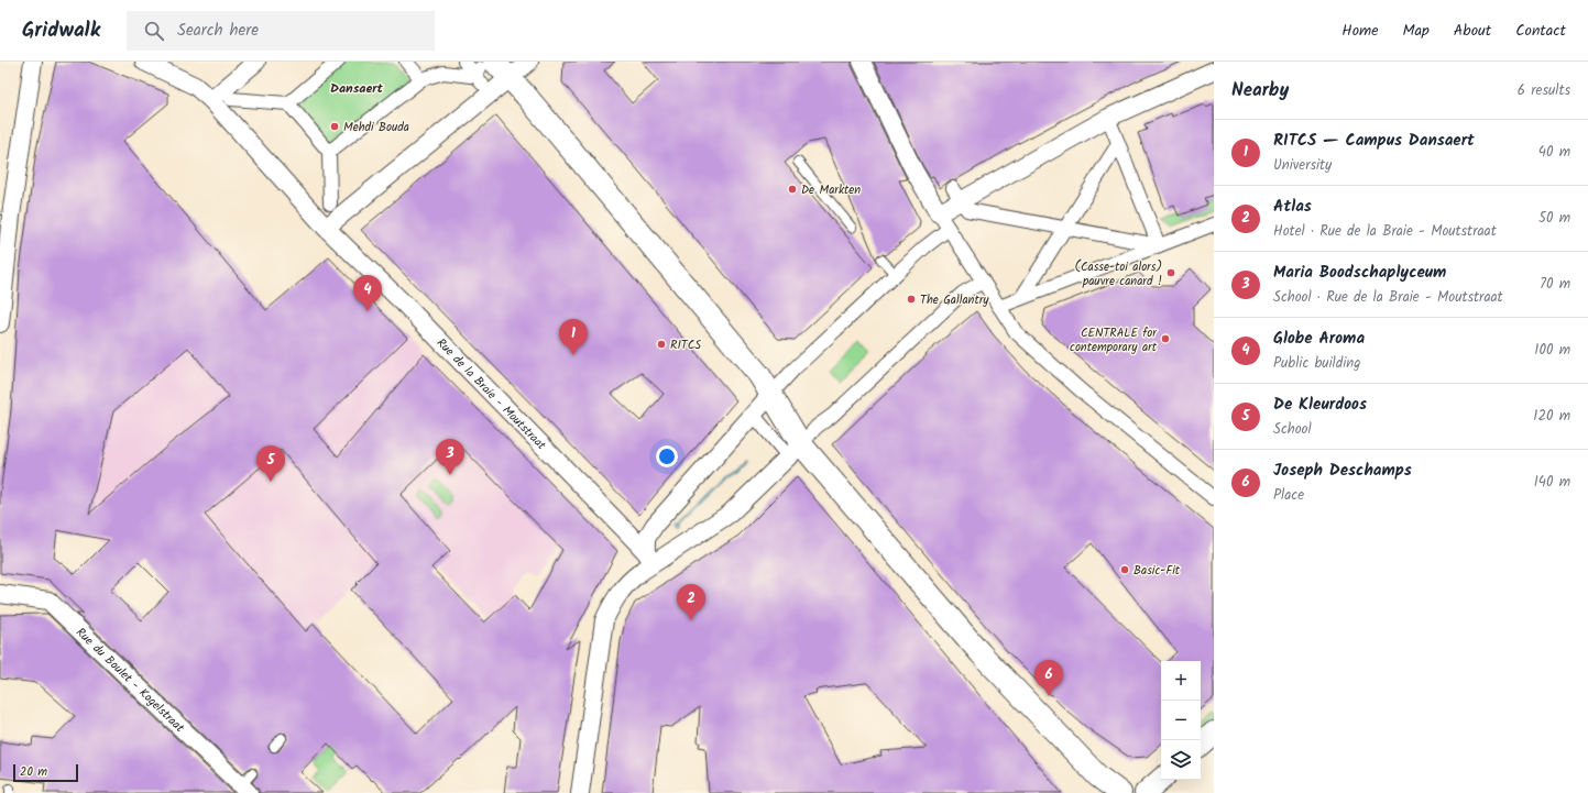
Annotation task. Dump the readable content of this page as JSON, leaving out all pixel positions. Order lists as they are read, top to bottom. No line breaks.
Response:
{"streets":{"street":["Rue de la Braie - Moutstraat","Rue du Boulet - Kogelstraat"]},"districts":["Dansaert"],"places":["Mehdi Bouda","De Markten","(Casse-toi alors) pauvre canard !","The Gallantry","CENTRALE for contemporary art","RITCS","Basic-Fit"],"scale_bar":"20 m","page":{"header":"Gridwalk","search":"Search here","nav":["Home","Map","About","Contact"],"heading":["Nearby","6 results"],"list":[{"mark":"1","name":"RITCS — Campus Dansaert","note":"University","value":"40 m"},{"mark":"2","name":"Atlas","note":"Hotel · Rue de la Braie - Moutstraat","value":"50 m"},{"mark":"3","name":"Maria Boodschaplyceum","note":"School · Rue de la Braie - Moutstraat","value":"70 m"},{"mark":"4","name":"Globe Aroma","note":"Public building","value":"100 m"},{"mark":"5","name":"De Kleurdoos","note":"School","value":"120 m"},{"mark":"6","name":"Joseph Deschamps","note":"Place","value":"140 m"}],"pins":["4","1","3","5","2","6"],"map_buttons":["+","−"],"scale":"20 m"}}
